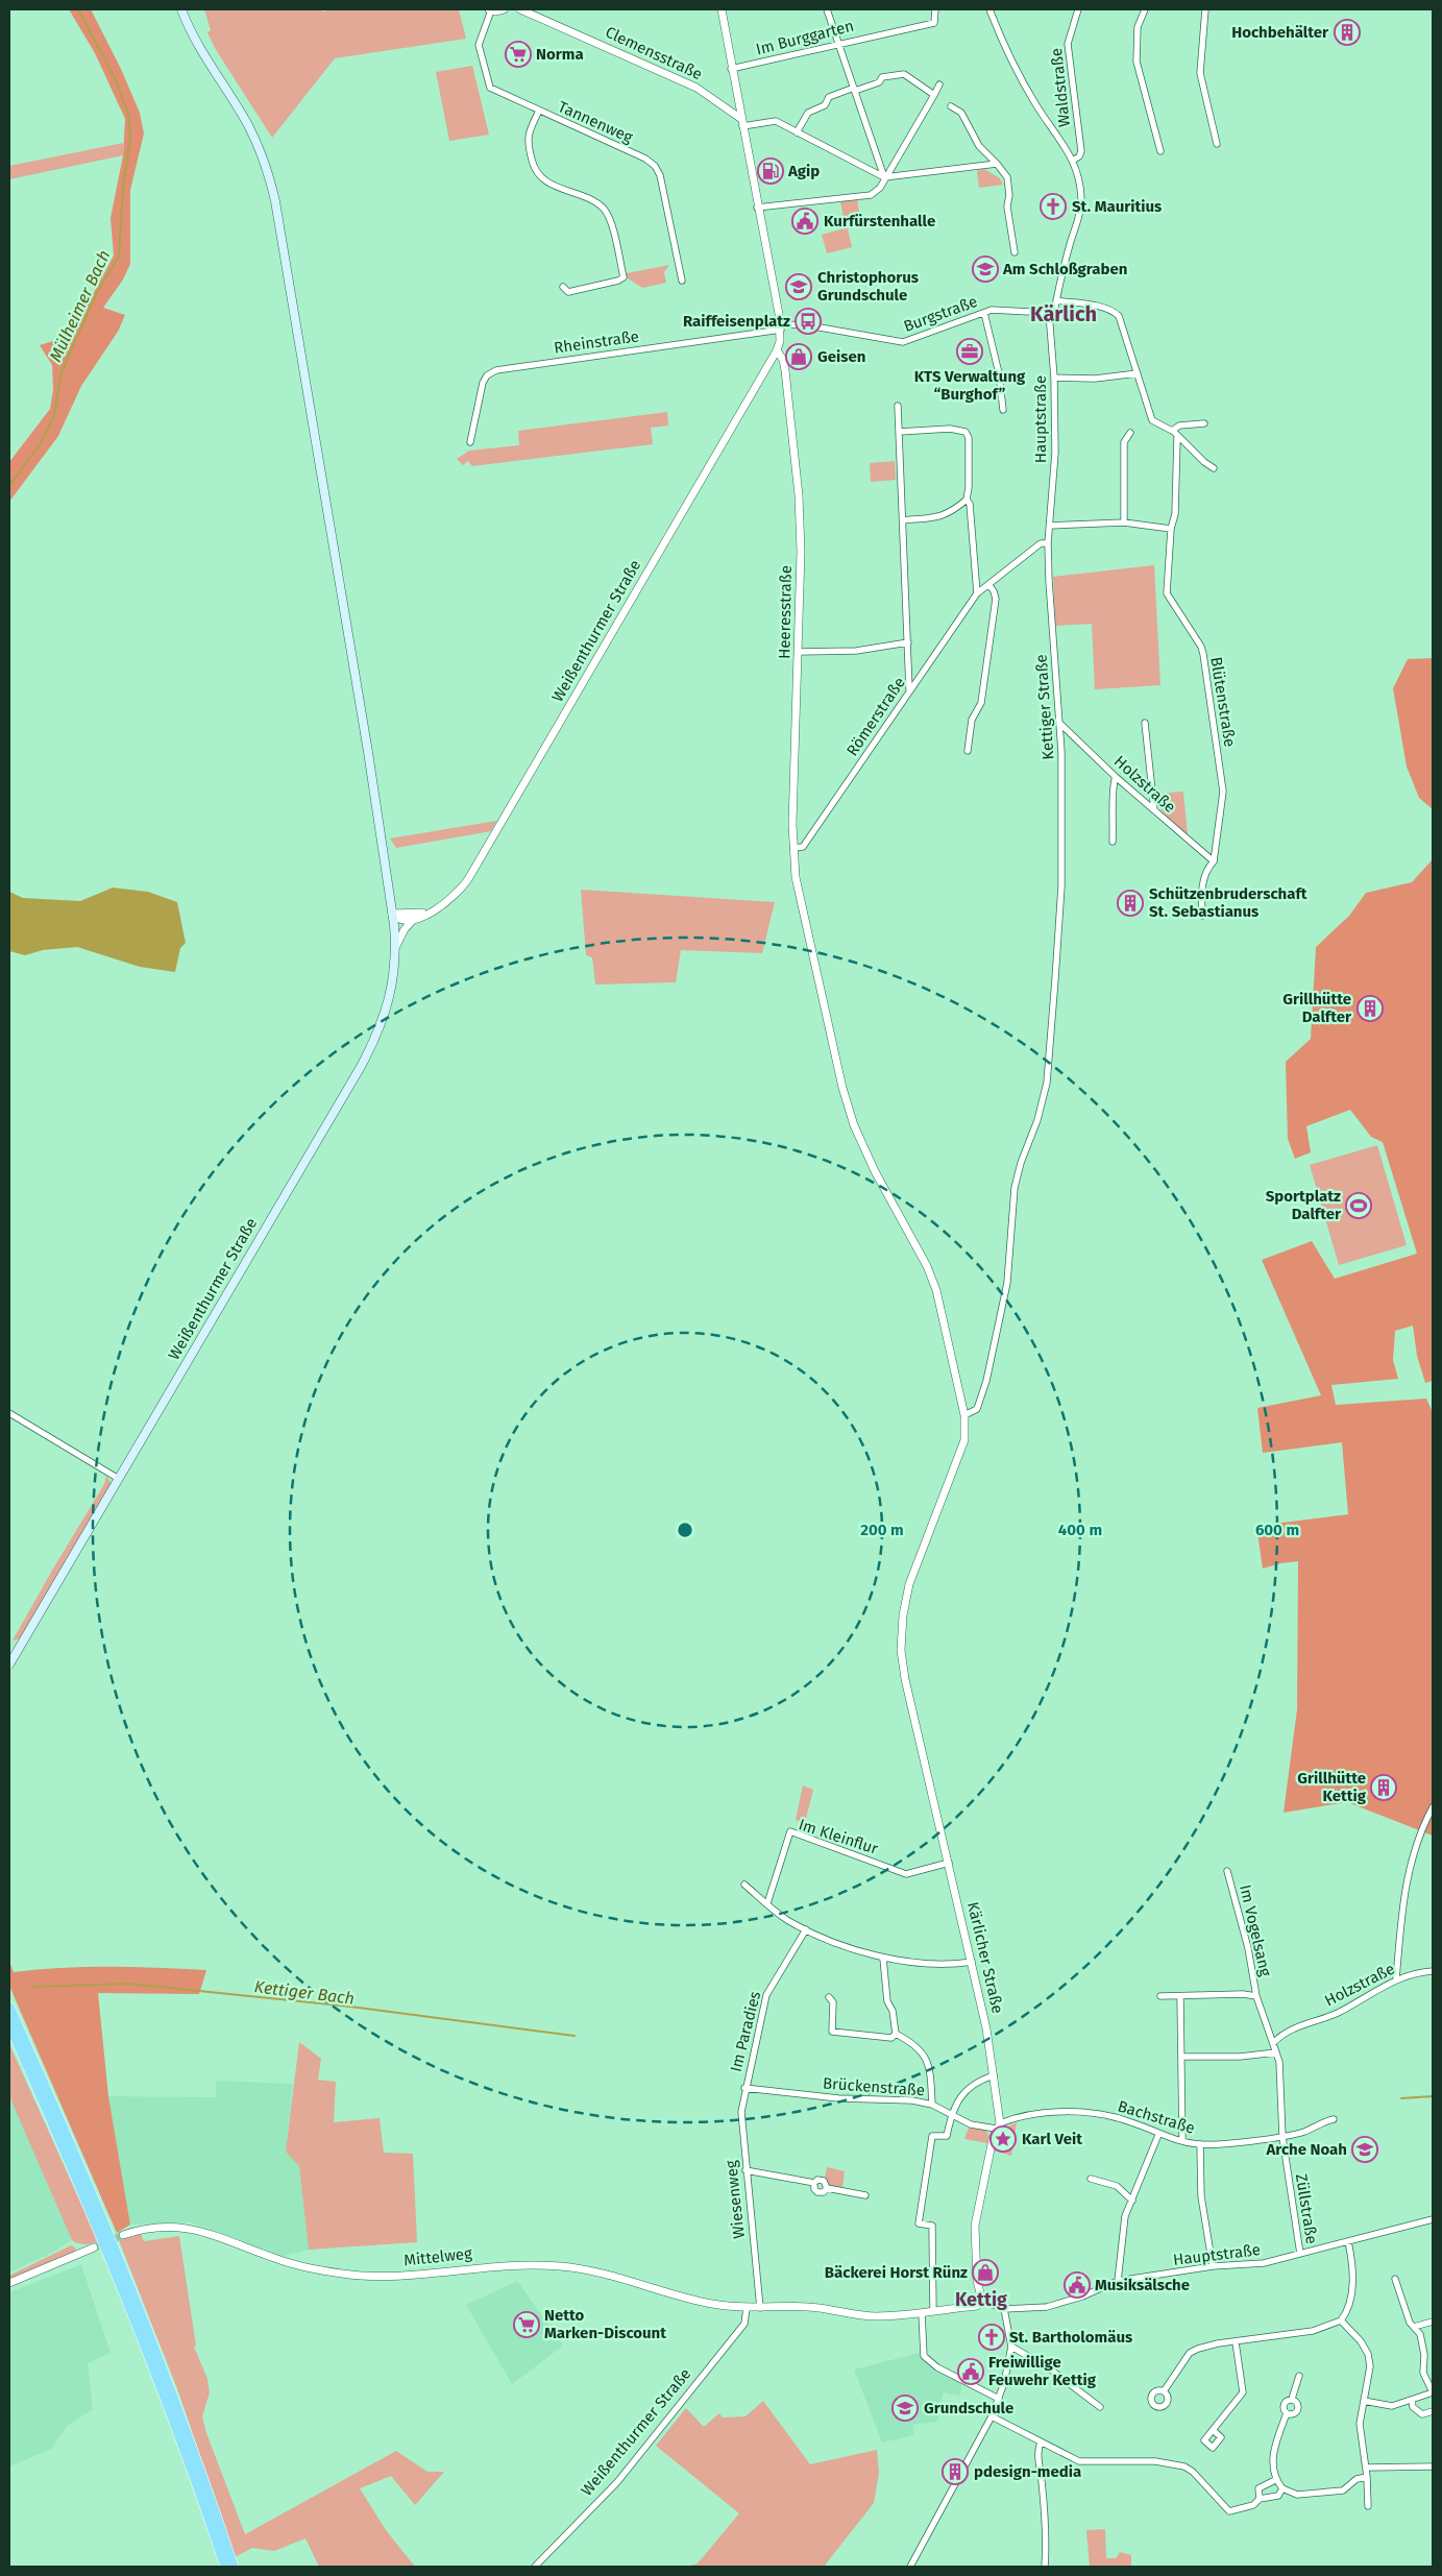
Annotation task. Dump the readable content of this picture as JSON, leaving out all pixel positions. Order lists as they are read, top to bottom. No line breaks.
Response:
{"streets":{"main road":["Weißenthurmer Straße"],"street":["Im Burggarten","Clemensstraße","Waldstraße","Tannenweg","Burgstraße","Rheinstraße","Hauptstraße","Heeresstraße","Blütenstraße","Kettiger Straße","Römerstraße","Holzstraße","Im Kleinflur","Im Vogelsang","Kärlicher Straße","Im Paradies","Brückenstraße","Bachstraße","Wiesenweg","Züllstraße","Mittelweg"]},"crossings":[["Burgstraße","Rheinstraße"],["Burgstraße","Hauptstraße"],["Hauptstraße","Kettiger Straße"],["Hauptstraße","Züllstraße"],["Heeresstraße","Weißenthurmer Straße"],["Heeresstraße","Kettiger Straße"],["Heeresstraße","Römerstraße"],["Heeresstraße","Kärlicher Straße"],["Weißenthurmer Straße","Mittelweg"],["Blütenstraße","Holzstraße"],["Kettiger Straße","Römerstraße"],["Kettiger Straße","Holzstraße"],["Kettiger Straße","Kärlicher Straße"],["Im Kleinflur","Kärlicher Straße"],["Kärlicher Straße","Brückenstraße"],["Kärlicher Straße","Bachstraße"],["Im Paradies","Brückenstraße"],["Im Paradies","Wiesenweg"],["Brückenstraße","Bachstraße"],["Brückenstraße","Wiesenweg"],["Bachstraße","Züllstraße"],["Wiesenweg","Mittelweg"]],"districts":["Kärlich","Kettig"],"water":["Mülheimer Bach","Kettiger Bach"],"places":{"building":["Hochbehälter","Schützenbruderschaft St. Sebastianus","Grillhütte Dalfter","Grillhütte Kettig","pdesign-media"],"supermarket":["Norma","Netto Marken-Discount"],"fuel station":["Agip"],"church":["St. Mauritius","St. Bartholomäus"],"public building":["Kurfürstenhalle","Musiksälsche","Freiwillige Feuwehr Kettig"],"school or university":["Am Schloßgraben","Christophorus Grundschule","Arche Noah","Grundschule"],"bus stop":["Raiffeisenplatz"],"office":["KTS Verwaltung “Burghof”"],"shop":["Geisen","Bäckerei Horst Rünz"],"sports":["Sportplatz Dalfter"],"place":["Karl Veit"]},"rings":["200 m","400 m","600 m"]}
